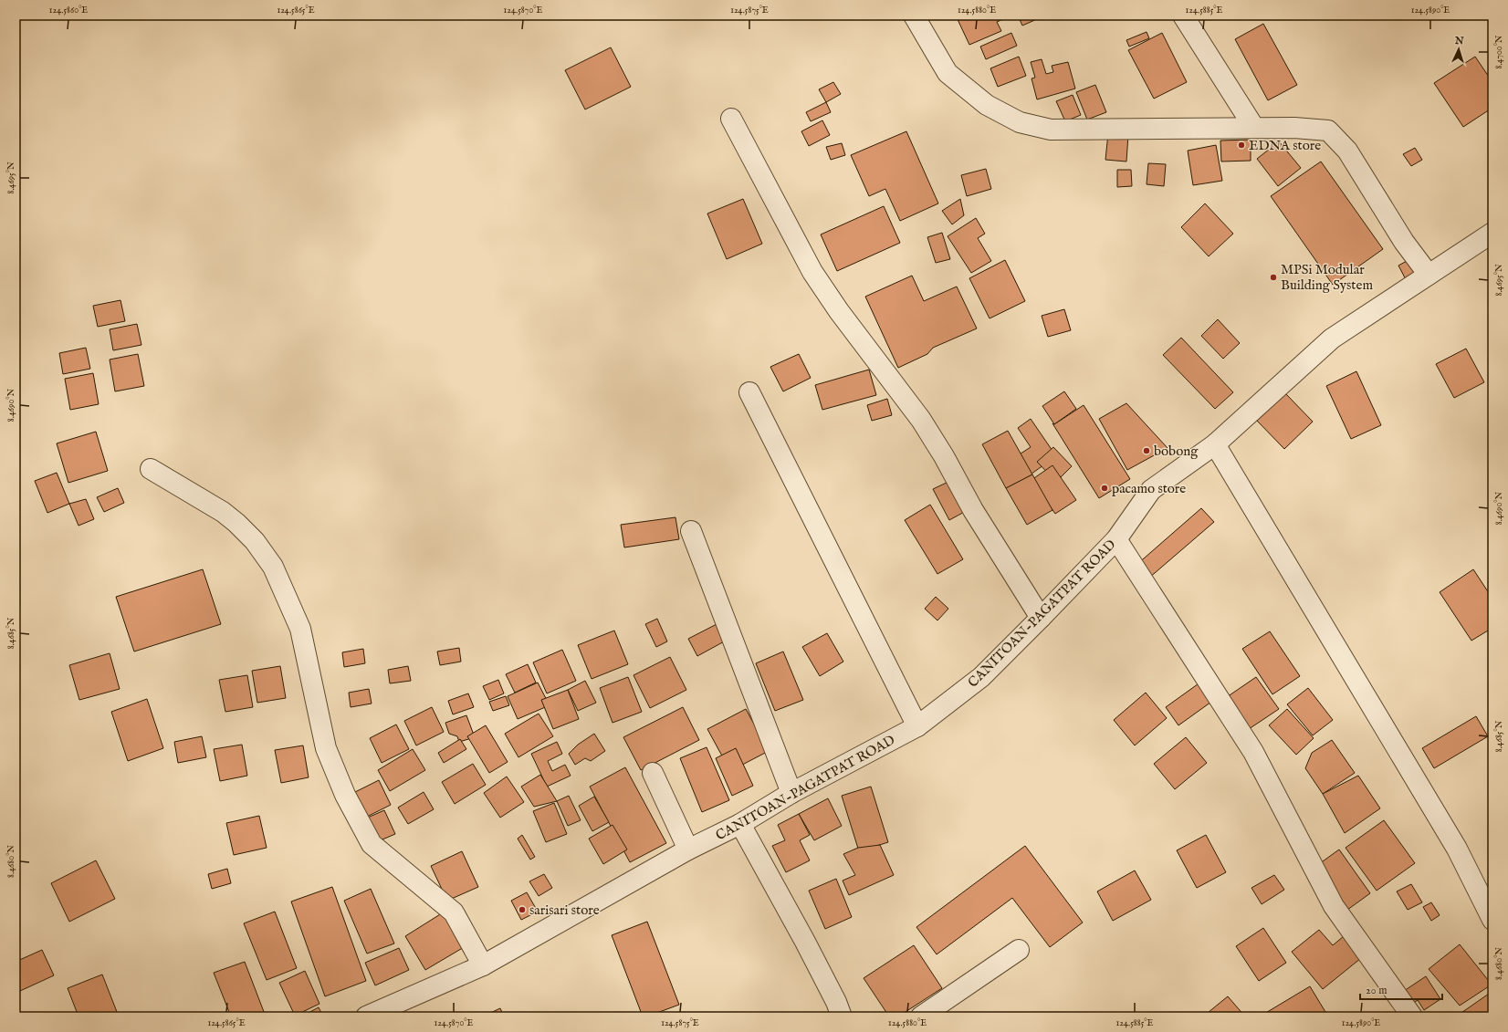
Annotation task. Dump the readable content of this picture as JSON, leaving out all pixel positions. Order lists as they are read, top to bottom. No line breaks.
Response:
{"streets":{"street":["CANITOAN-PAGATPAT ROAD"]},"places":["EDNA store","MPSi Modular Building System","bobong","pacamo store","sarisari store"],"scale_bar":"20 m","north":"top","coordinates":["124.5860°E","124.5865°E","124.5870°E","124.5875°E","124.5880°E","124.5885°E","124.5890°E","8.4700°N","8.4695°N","8.4690°N","8.4685°N","8.4680°N"]}
